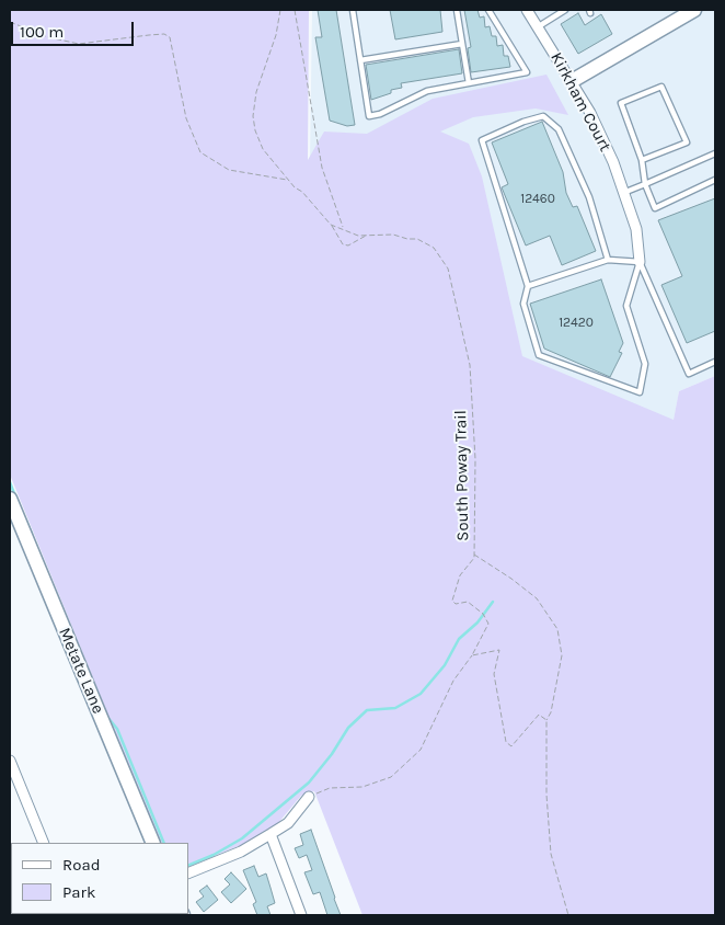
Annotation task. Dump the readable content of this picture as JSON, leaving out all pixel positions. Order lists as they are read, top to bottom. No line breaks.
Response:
{"streets":{"street":["Kirkham Court","Metate Lane"],"path":["South Poway Trail"]},"house_numbers":["12460","12420"],"legend":["Road","Park"],"scale_bar":"100 m"}
